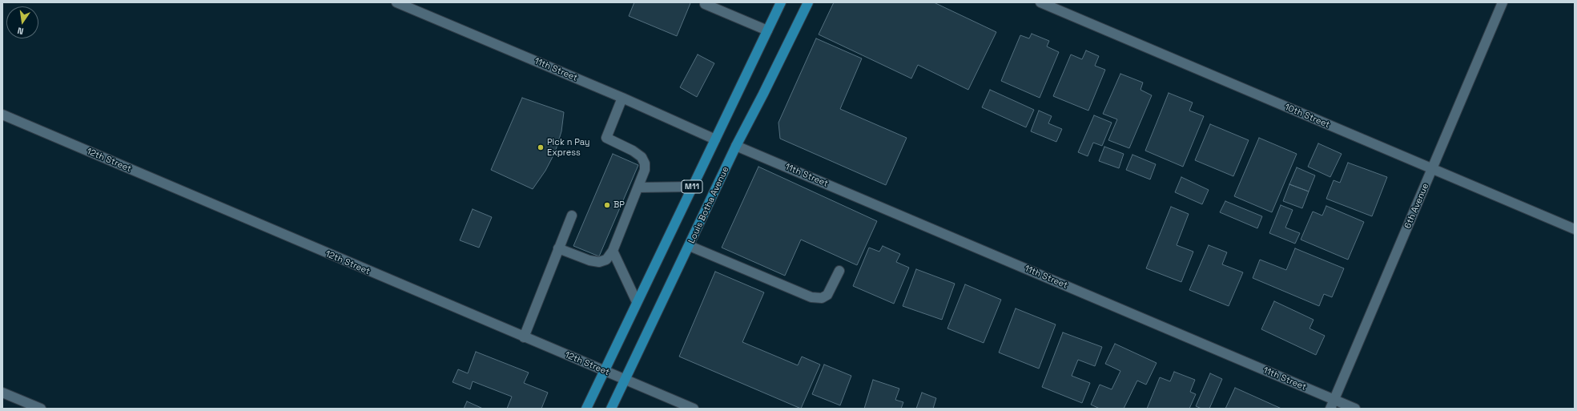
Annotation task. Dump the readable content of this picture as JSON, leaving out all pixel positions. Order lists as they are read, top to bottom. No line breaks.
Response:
{"streets":{"main road":["M11","Louis Botha Avenue"],"street":["11th Street","10th Street","12th Street","6th Avenue"]},"crossings":[["11th Street","M11"],["11th Street","Louis Botha Avenue"],["11th Street","6th Avenue"],["10th Street","6th Avenue"],["12th Street","M11"],["12th Street","Louis Botha Avenue"]],"places":["Pick n Pay Express","BP"],"north":"bottom"}
